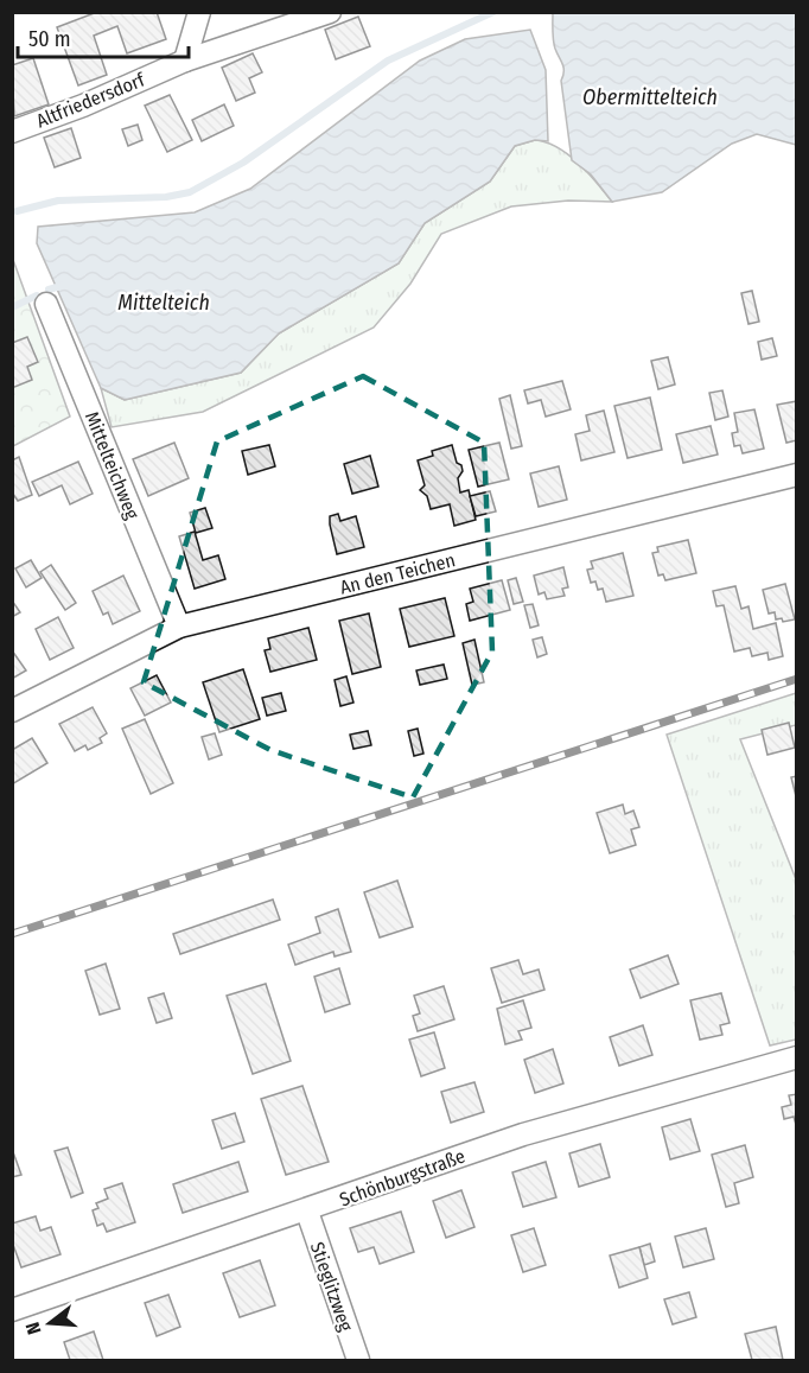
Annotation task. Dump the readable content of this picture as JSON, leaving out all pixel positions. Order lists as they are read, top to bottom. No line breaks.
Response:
{"streets":{"street":["Altfriedersdorf","Mittelteichweg","An den Teichen","Schönburgstraße","Stieglitzweg"]},"crossings":[["Mittelteichweg","An den Teichen"],["Schönburgstraße","Stieglitzweg"]],"water":["Obermittelteich","Mittelteich"],"scale_bar":"50 m","north":"left"}
